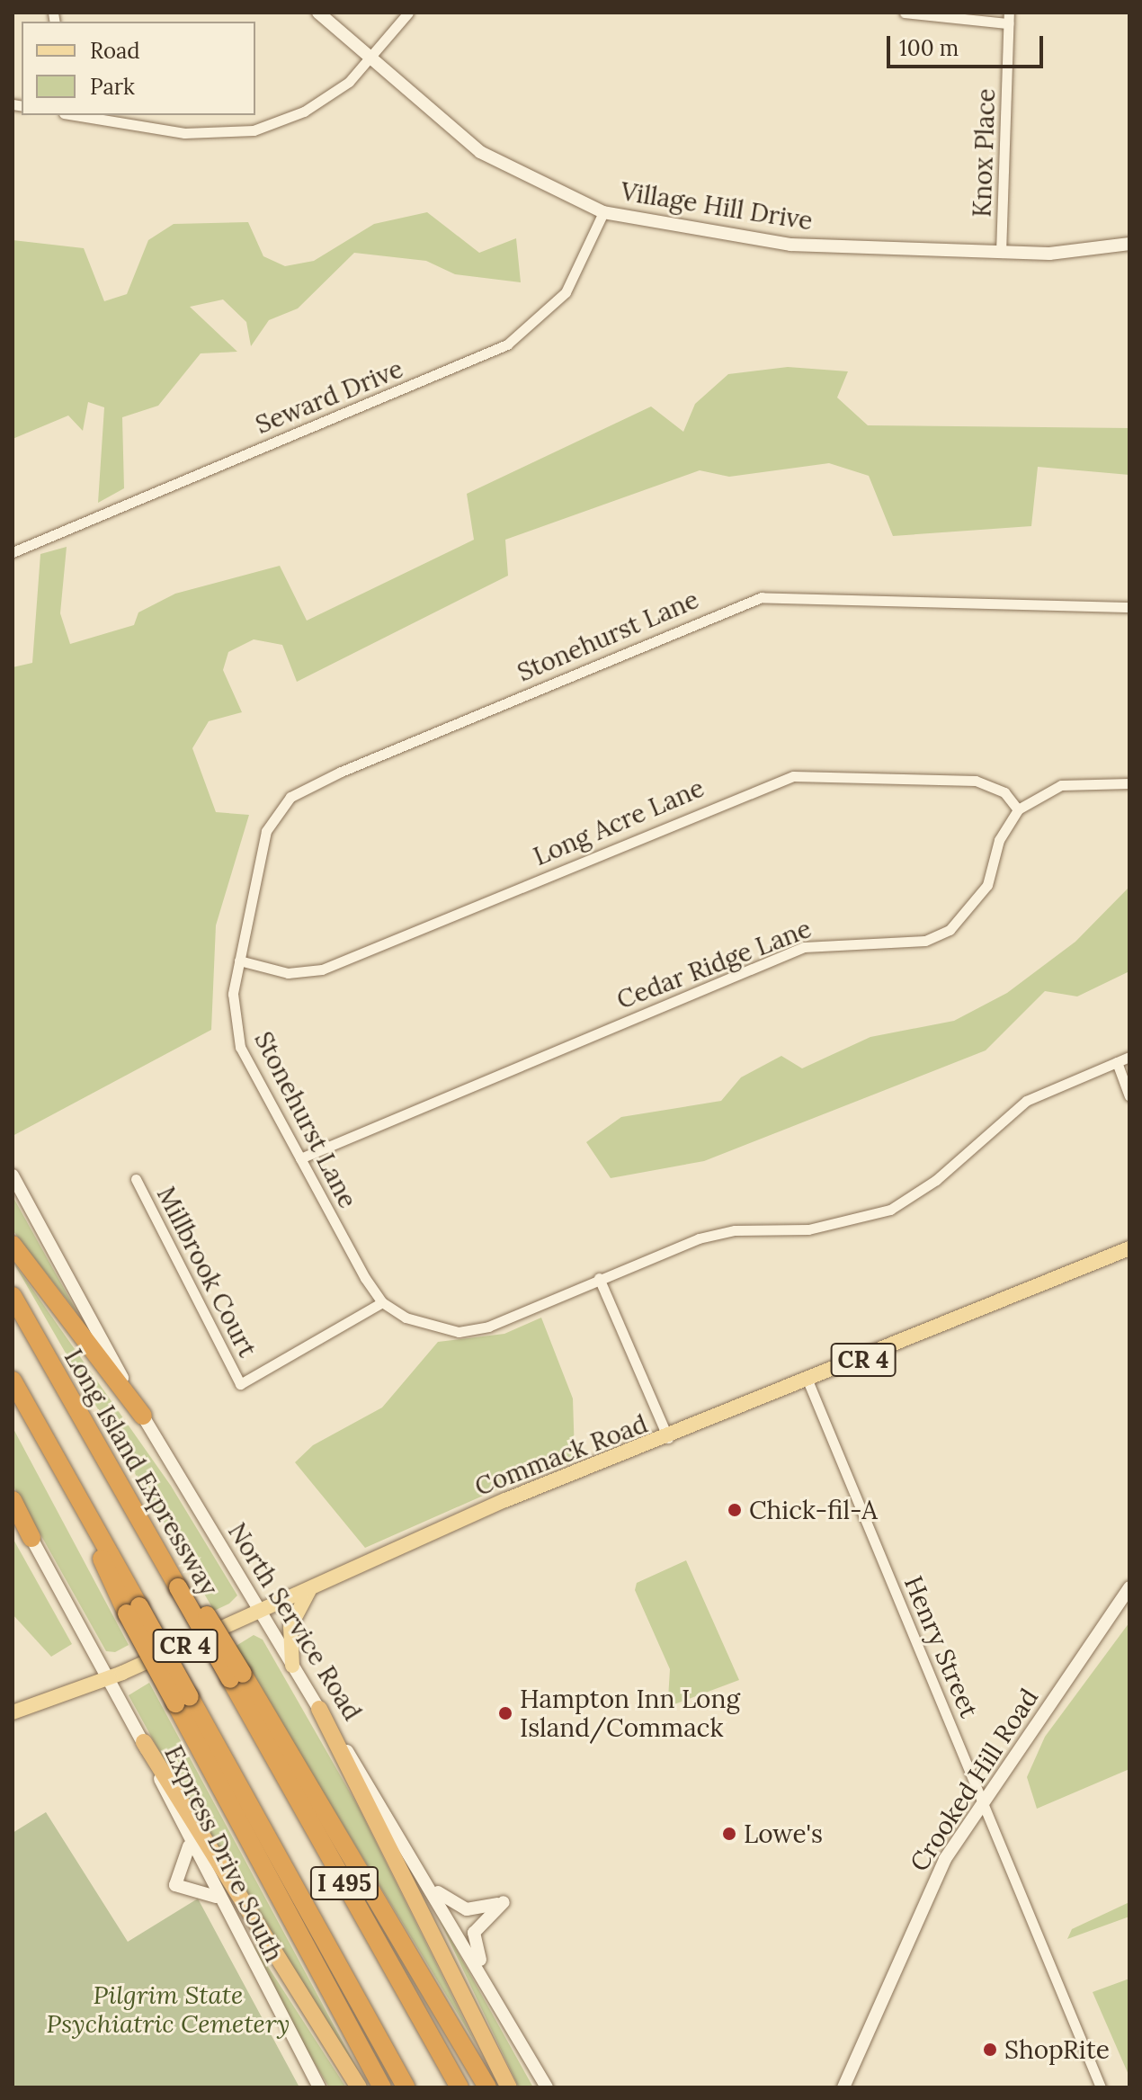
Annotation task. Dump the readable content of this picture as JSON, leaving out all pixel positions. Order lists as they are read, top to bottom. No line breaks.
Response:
{"streets":{"highway":["Long Island Expressway","I 495"],"main road":["Village Hill Drive","CR 4","Commack Road","North Service Road","Crooked Hill Road","Express Drive South"],"street":["Knox Place","Seward Drive","Stonehurst Lane","Long Acre Lane","Cedar Ridge Lane","Millbrook Court","Henry Street"]},"crossings":[["Knox Place","Village Hill Drive"],["Village Hill Drive","Seward Drive"],["Stonehurst Lane","Long Acre Lane"],["Stonehurst Lane","Cedar Ridge Lane"],["Stonehurst Lane","Millbrook Court"],["Long Acre Lane","Cedar Ridge Lane"],["Commack Road","North Service Road"],["Commack Road","Henry Street"],["Commack Road","Express Drive South"],["Long Island Expressway","I 495"],["Henry Street","Crooked Hill Road"]],"parks":["Pilgrim State Psychiatric Cemetery"],"places":["Chick-fil-A","Hampton Inn Long Island/Commack","Lowe's","ShopRite"],"legend":["Road","Park"],"scale_bar":"100 m"}
